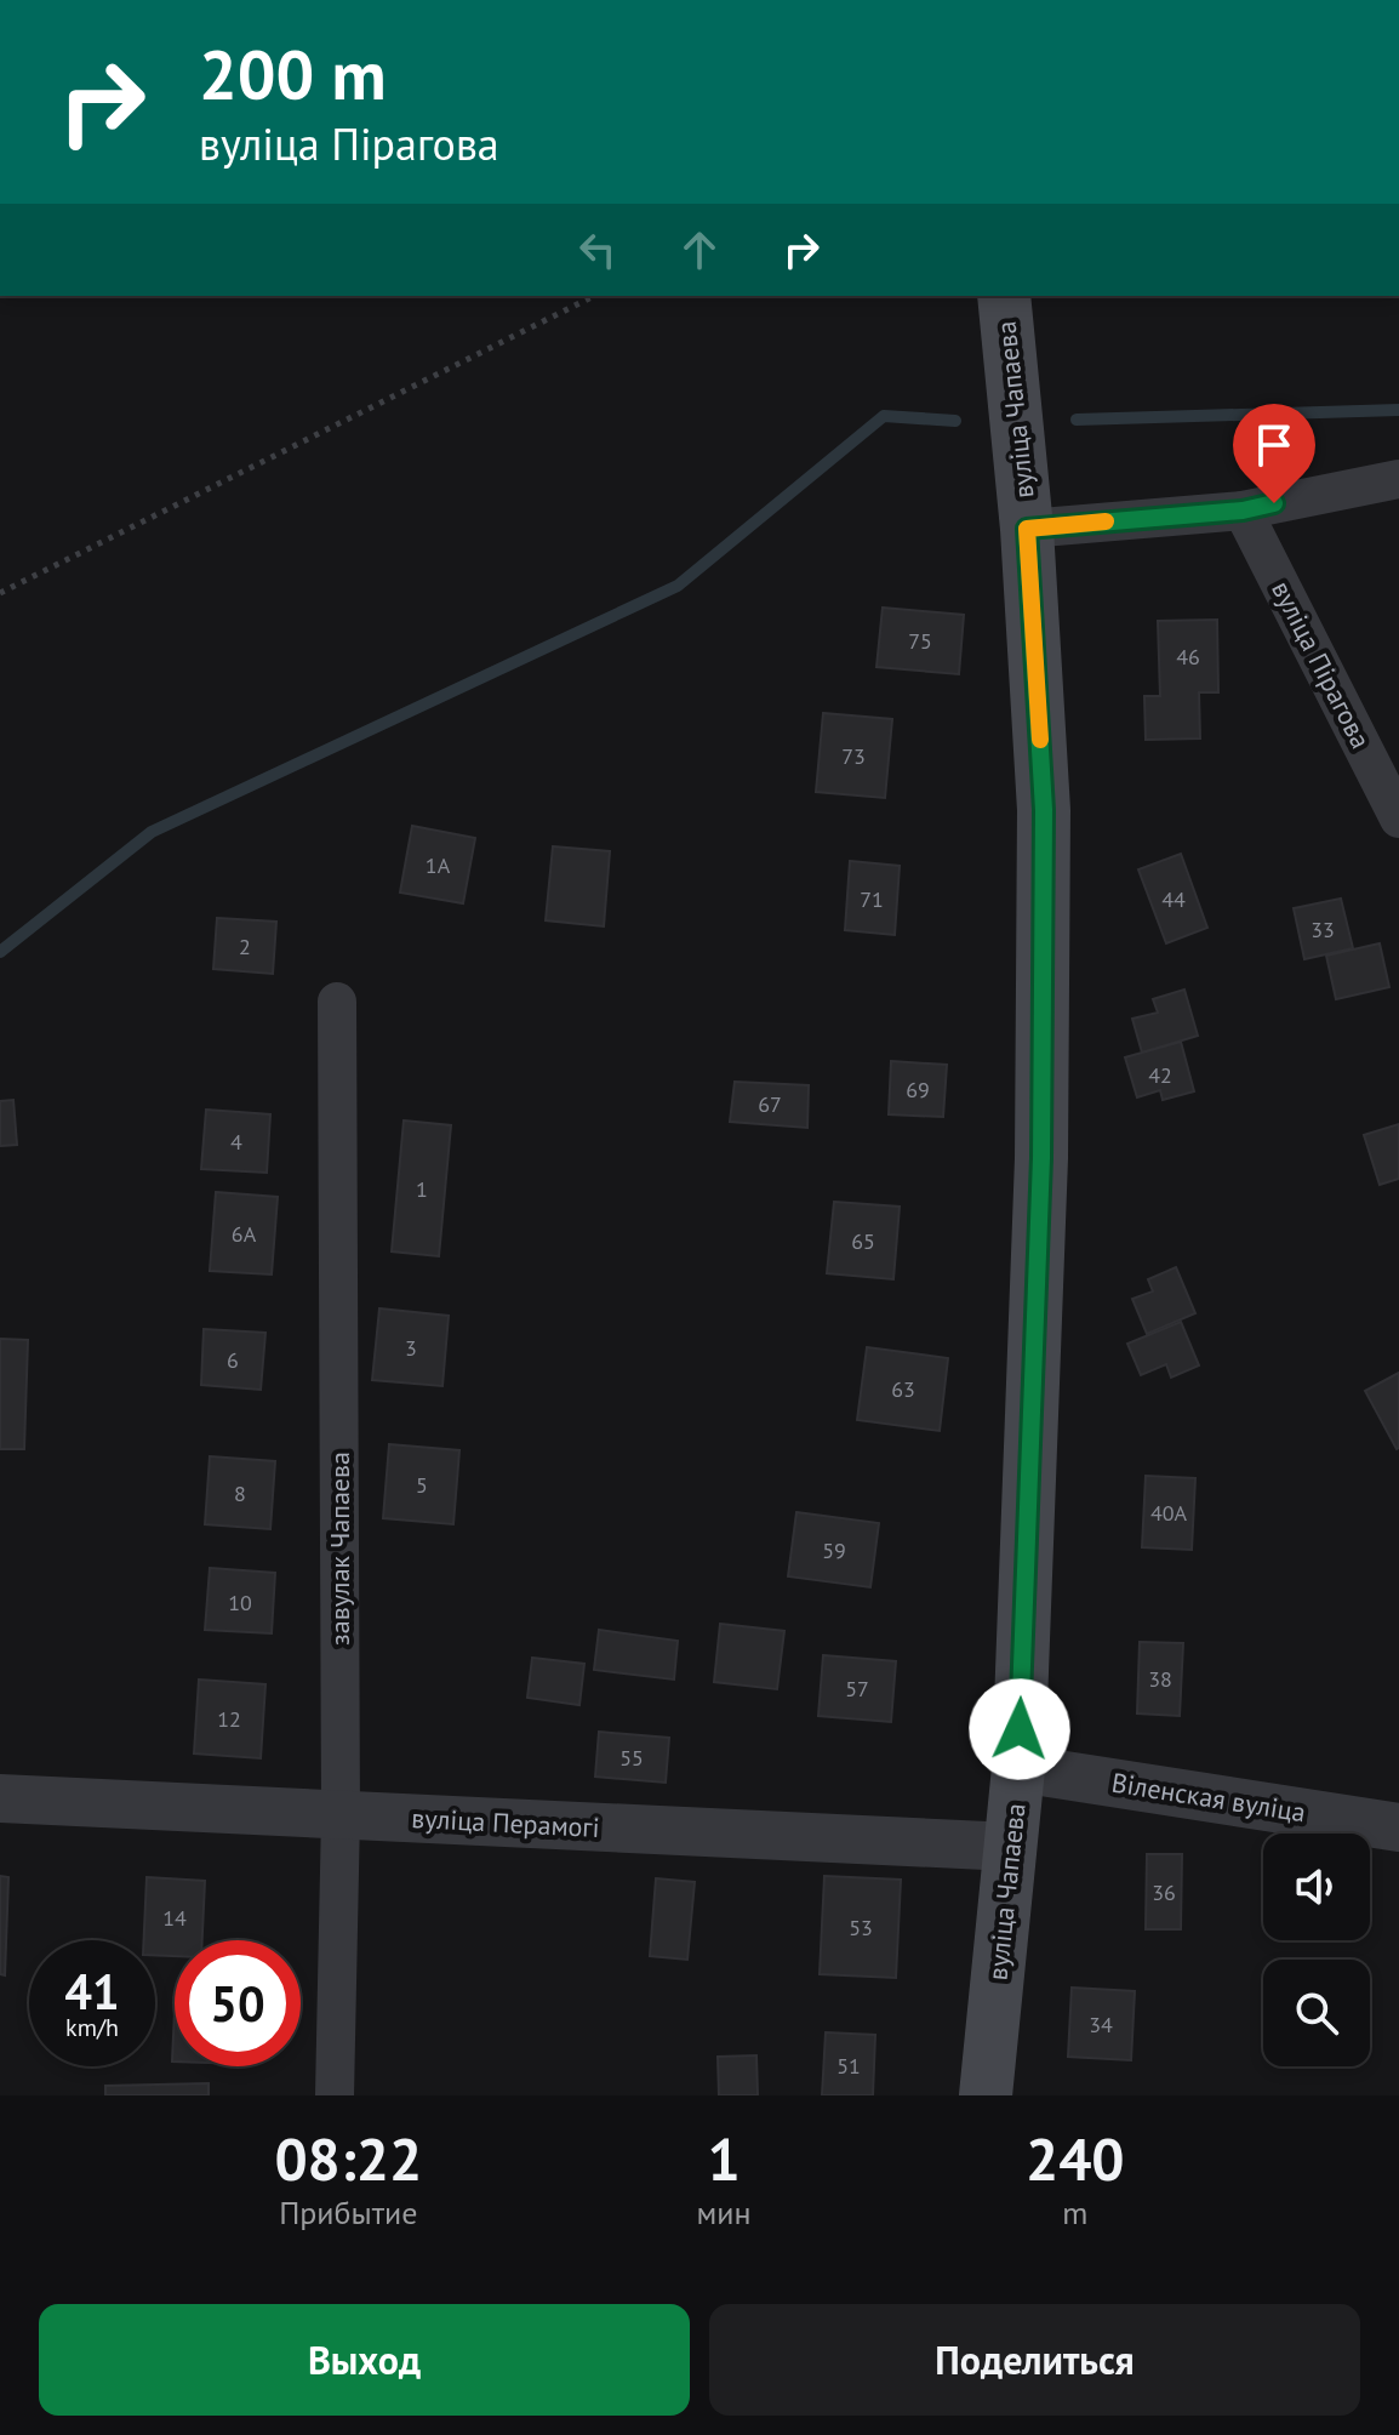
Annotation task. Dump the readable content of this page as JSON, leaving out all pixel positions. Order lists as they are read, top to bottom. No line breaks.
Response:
{"streets":{"main road":["вуліца Чапаева"],"street":["вуліца Пірагова","завулак Чапаева","Віленская вуліца","вуліца Перамогі"]},"crossings":[["вуліца Чапаева","Віленская вуліца"],["вуліца Чапаева","вуліца Перамогі"],["завулак Чапаева","вуліца Перамогі"]],"house_numbers":["75","46","73","1А","71","44","33","2","42","69","67","4","1","6А","65","3","6","63","5","8","40А","59","10","38","57","12","55","36","14","53","34","51"],"page":{"turn":["200 m","вуліца Пірагова"],"speed":"41 km/h","limit":"50","eta":["08:22","Прибытие","1","мин","240","m"],"buttons":["Выход","Поделиться"]}}
